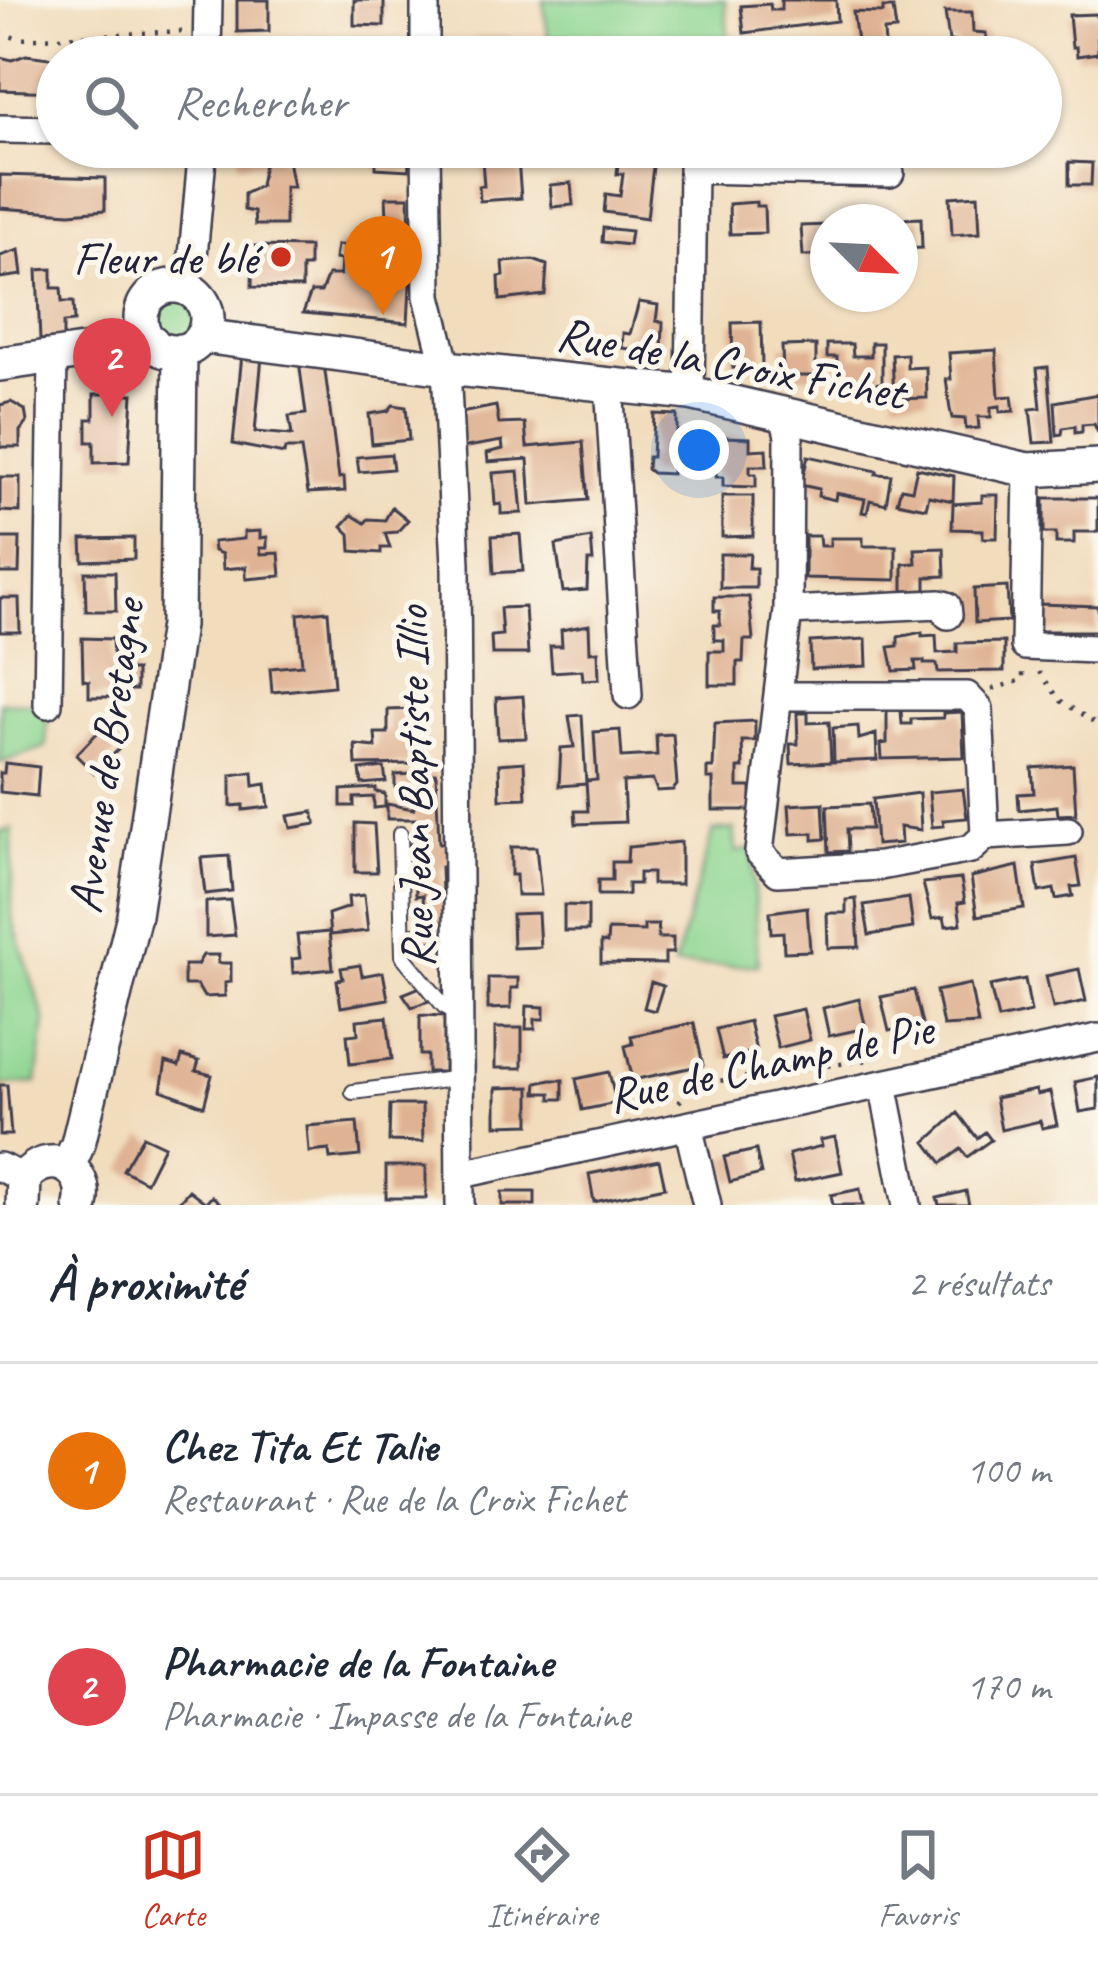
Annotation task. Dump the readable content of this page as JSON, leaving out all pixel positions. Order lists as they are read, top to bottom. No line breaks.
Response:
{"streets":{"street":["Rue de la Croix Fichet","Avenue de Bretagne","Rue Jean Baptiste Illio","Rue de Champ de Pie"]},"crossings":[["Rue de la Croix Fichet","Avenue de Bretagne"],["Rue de la Croix Fichet","Rue Jean Baptiste Illio"],["Rue Jean Baptiste Illio","Rue de Champ de Pie"]],"places":["Fleur de blé"],"north":"bottom right","page":{"search":"Rechercher","pins":["1","2"],"heading":["À proximité","2 résultats"],"list":[{"mark":"1","name":"Chez Tita Et Talie","note":"Restaurant · Rue de la Croix Fichet","value":"100 m"},{"mark":"2","name":"Pharmacie de la Fontaine","note":"Pharmacie · Impasse de la Fontaine","value":"170 m"}],"nav":["Carte","Itinéraire","Favoris"]}}
